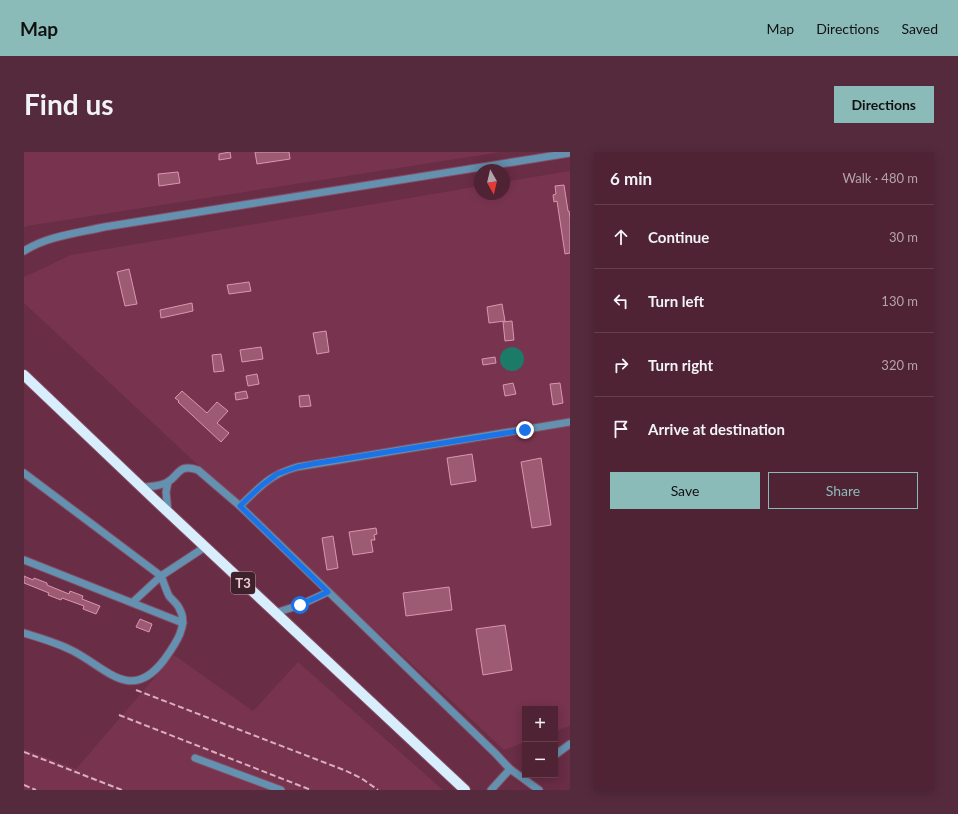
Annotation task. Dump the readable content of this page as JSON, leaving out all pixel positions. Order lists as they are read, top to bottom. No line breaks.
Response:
{"streets":{"highway":["T3"]},"north":"bottom","page":{"header":"Map","nav":["Map","Directions","Saved"],"buttons":["Directions",["Save","Share"]],"title":"Find us","heading":["6 min","Walk · 480 m"],"list":[["Continue","30 m"],["Turn left","130 m"],["Turn right","320 m"],"Arrive at destination"],"map_buttons":["+","−"]}}
